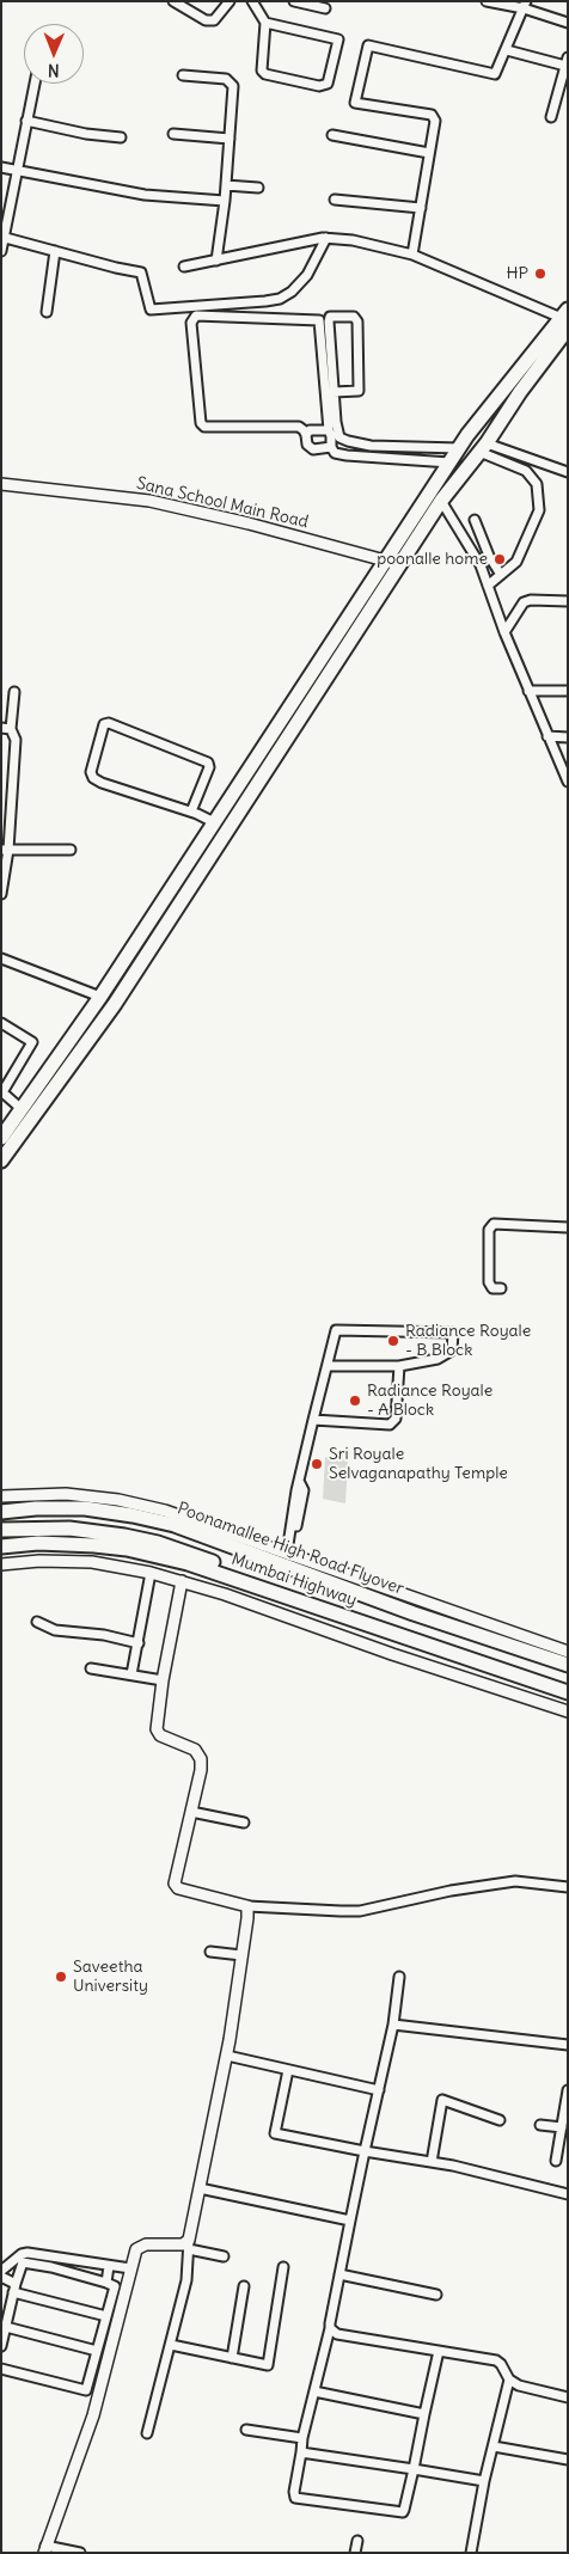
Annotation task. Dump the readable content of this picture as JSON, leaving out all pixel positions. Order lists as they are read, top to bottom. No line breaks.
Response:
{"streets":{"main road":["Poonamallee High Road Flyover","Mumbai Highway"],"street":["Sana School Main Road"]},"places":["HP","poonalle home","Radiance Royale - B Block","Radiance Royale - A Block","Sri Royale Selvaganapathy Temple","Saveetha University"],"north":"bottom"}
